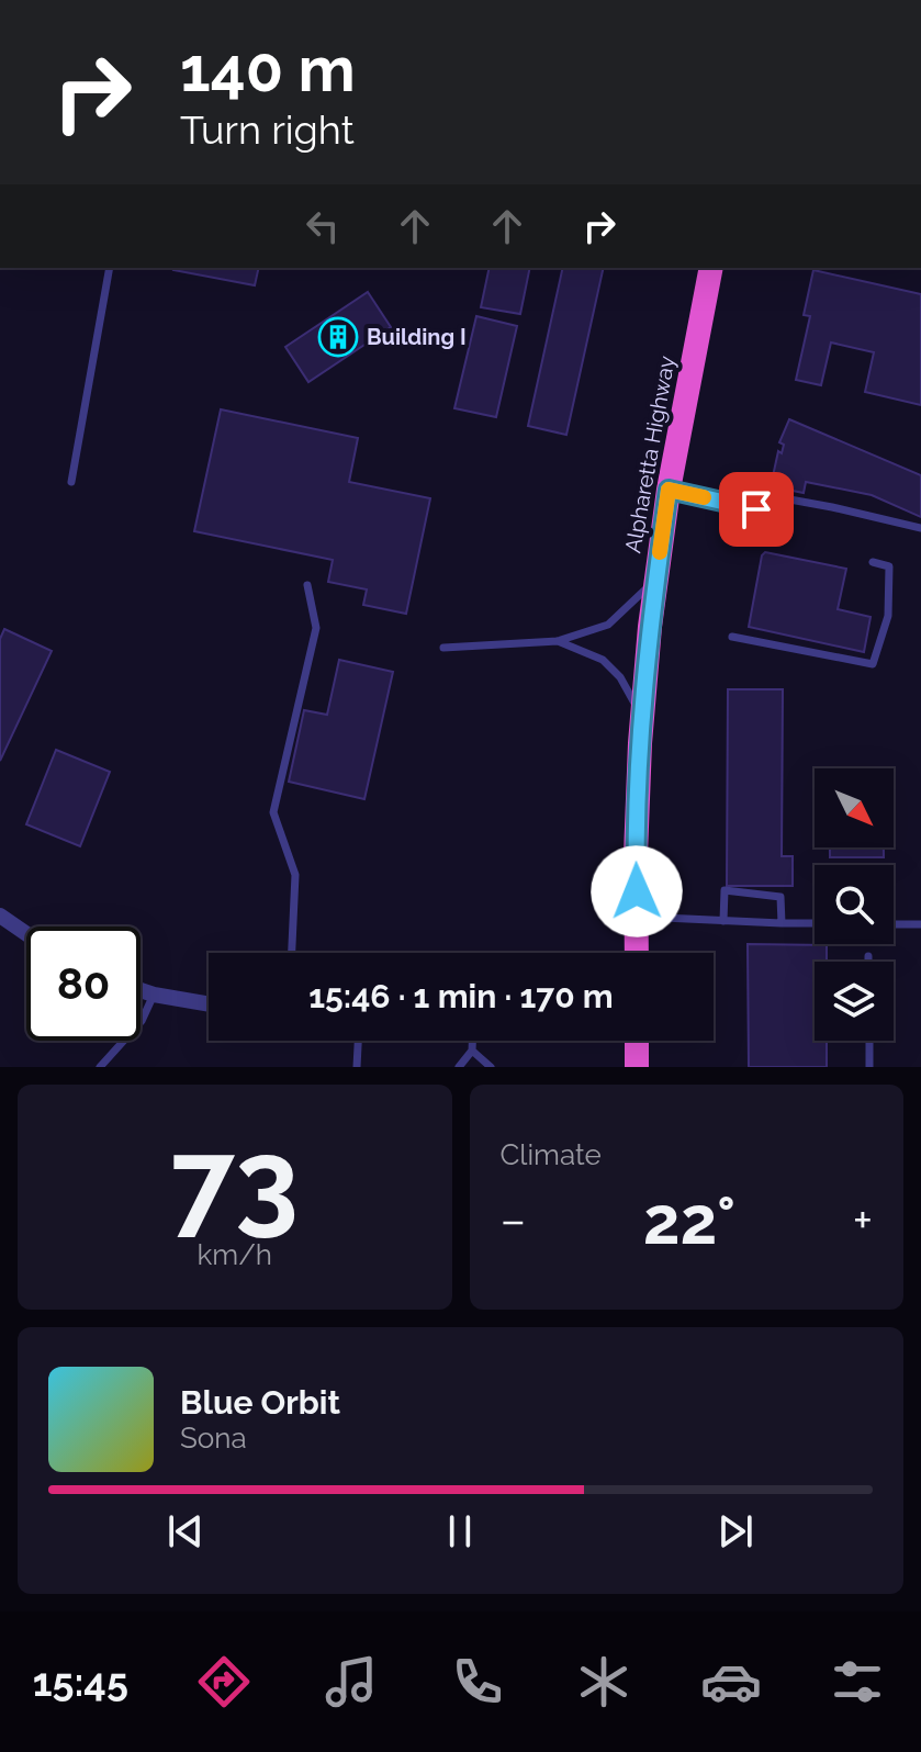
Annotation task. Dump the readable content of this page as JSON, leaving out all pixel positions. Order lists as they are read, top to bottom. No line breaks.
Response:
{"streets":{"highway":["Alpharetta Highway"]},"places":{"building":["Building I"]},"north":"bottom right","page":{"turn":["140 m","Turn right"],"limit":"80","trip":"15:46 · 1 min · 170 m","tile":[["73","km/h"],"Climate"],"heat":["−","22°","+"],"song":["Blue Orbit","Sona"],"tabs":"15:45"}}
